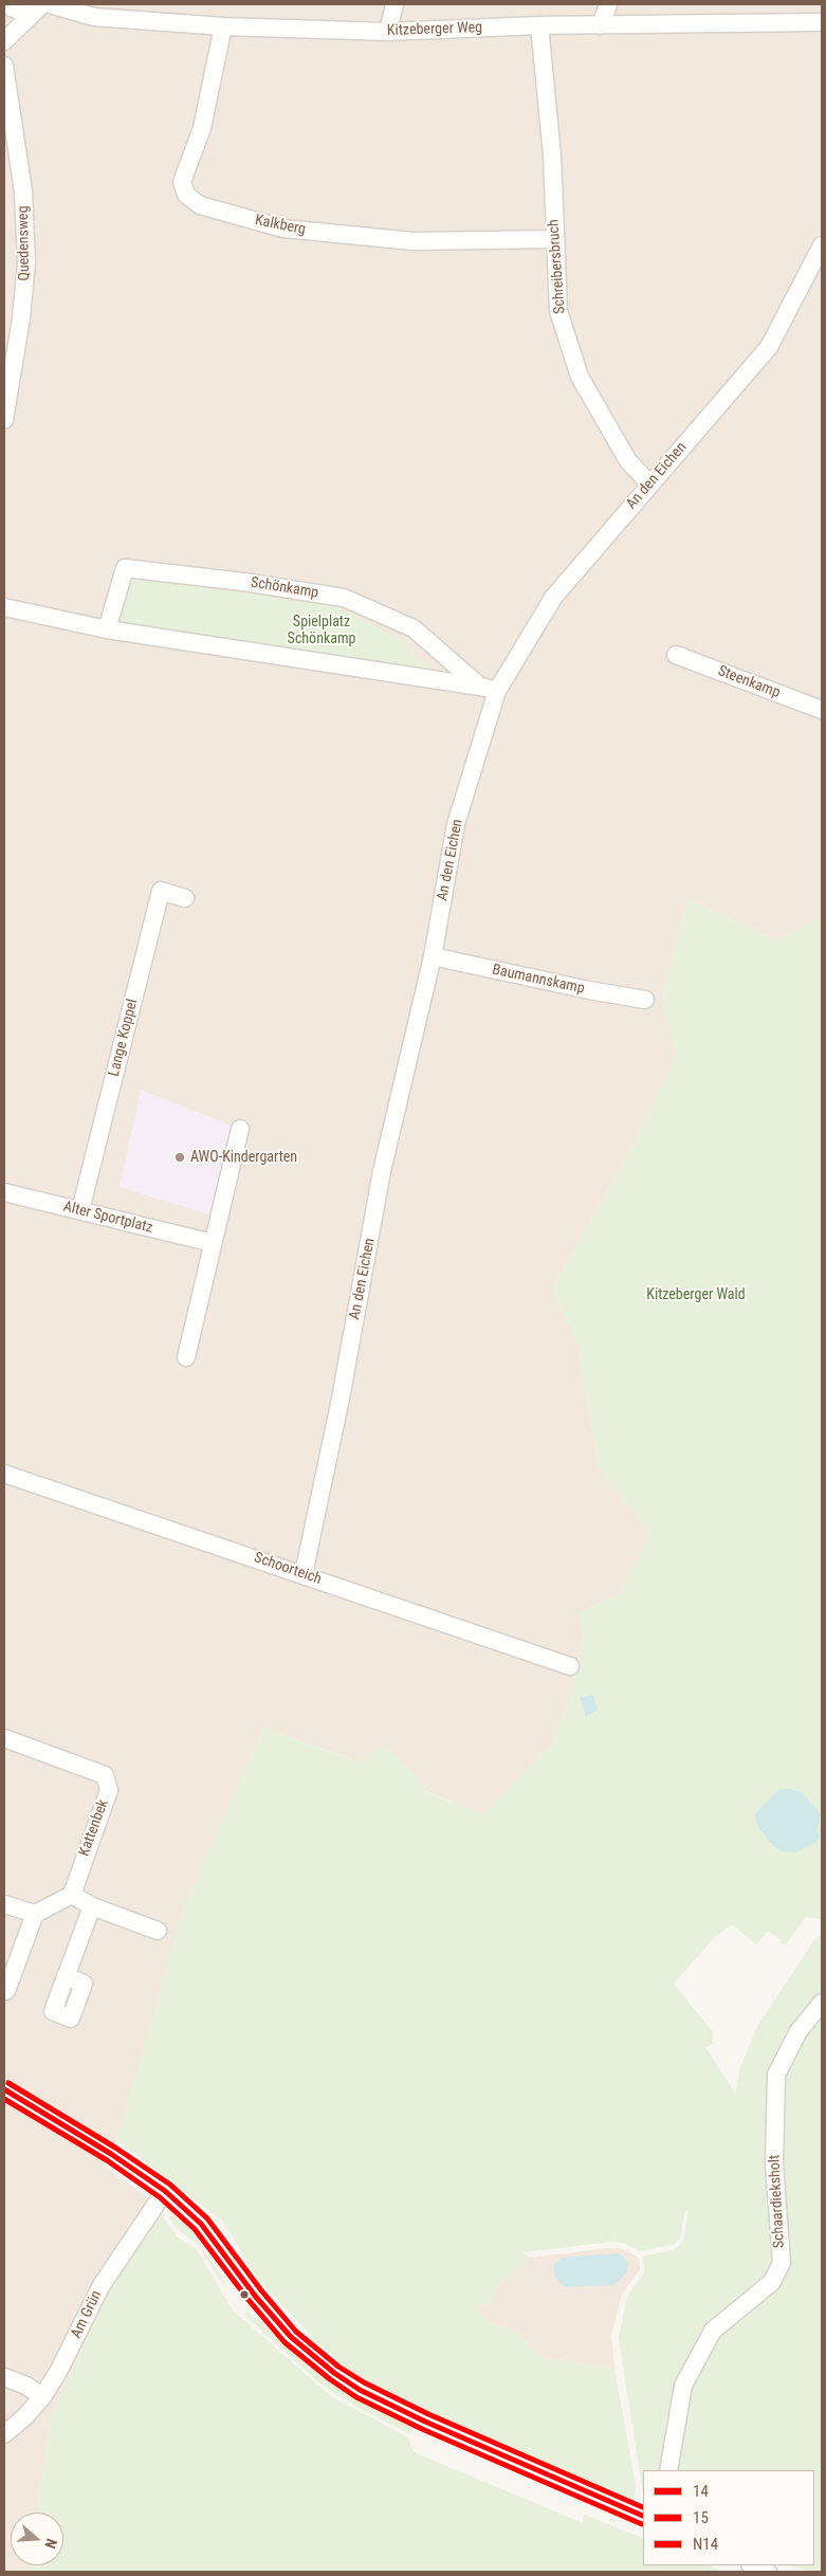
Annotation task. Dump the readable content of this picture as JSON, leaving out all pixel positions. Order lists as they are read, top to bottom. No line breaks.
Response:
{"streets":{"street":["Kitzeberger Weg","Kalkberg","Quedensweg","Schreibersbruch","An den Eichen","Schönkamp","Steenkamp","Baumannskamp","Lange Koppel","Alter Sportplatz","Schoorteich","Kattenbek","Schaardieksholt","Am Grün"]},"crossings":[["Kitzeberger Weg","Kalkberg"],["Kitzeberger Weg","Schreibersbruch"],["Kalkberg","Schreibersbruch"],["Schreibersbruch","An den Eichen"],["An den Eichen","Schönkamp"],["An den Eichen","Baumannskamp"],["An den Eichen","Schoorteich"],["Lange Koppel","Alter Sportplatz"]],"parks":["Spielplatz Schönkamp","Kitzeberger Wald"],"places":["AWO-Kindergarten"],"lines":["transit line N14","transit line 14","transit line 15"],"legend":["14","15","N14"],"north":"right"}
